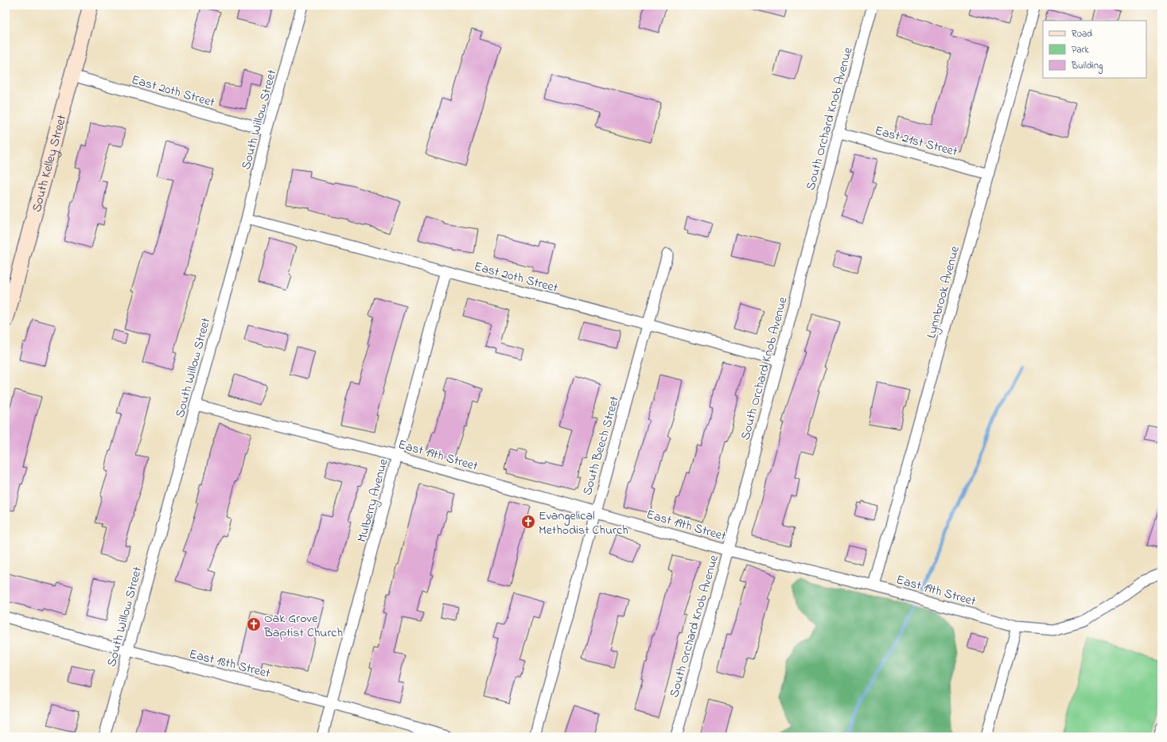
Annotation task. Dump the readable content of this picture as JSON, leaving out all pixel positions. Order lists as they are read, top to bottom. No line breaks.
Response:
{"streets":{"main road":["South Kelley Street"],"street":["East 20th Street","South Orchard Knob Avenue","South Willow Street","East 21st Street","Lynnbrook Avenue","South Beech Street","East 19th Street","Mulberry Avenue","East 18th Street"]},"crossings":[["East 20th Street","South Orchard Knob Avenue"],["East 20th Street","South Willow Street"],["East 20th Street","South Kelley Street"],["East 20th Street","South Beech Street"],["East 20th Street","Mulberry Avenue"],["South Orchard Knob Avenue","East 21st Street"],["South Orchard Knob Avenue","East 19th Street"],["South Willow Street","East 19th Street"],["South Willow Street","East 18th Street"],["East 21st Street","Lynnbrook Avenue"],["Lynnbrook Avenue","East 19th Street"],["South Beech Street","East 19th Street"],["East 19th Street","Mulberry Avenue"],["Mulberry Avenue","East 18th Street"]],"places":{"church":["Evangelical Methodist Church","Oak Grove Baptist Church"]},"legend":["Road","Park","Building"]}
